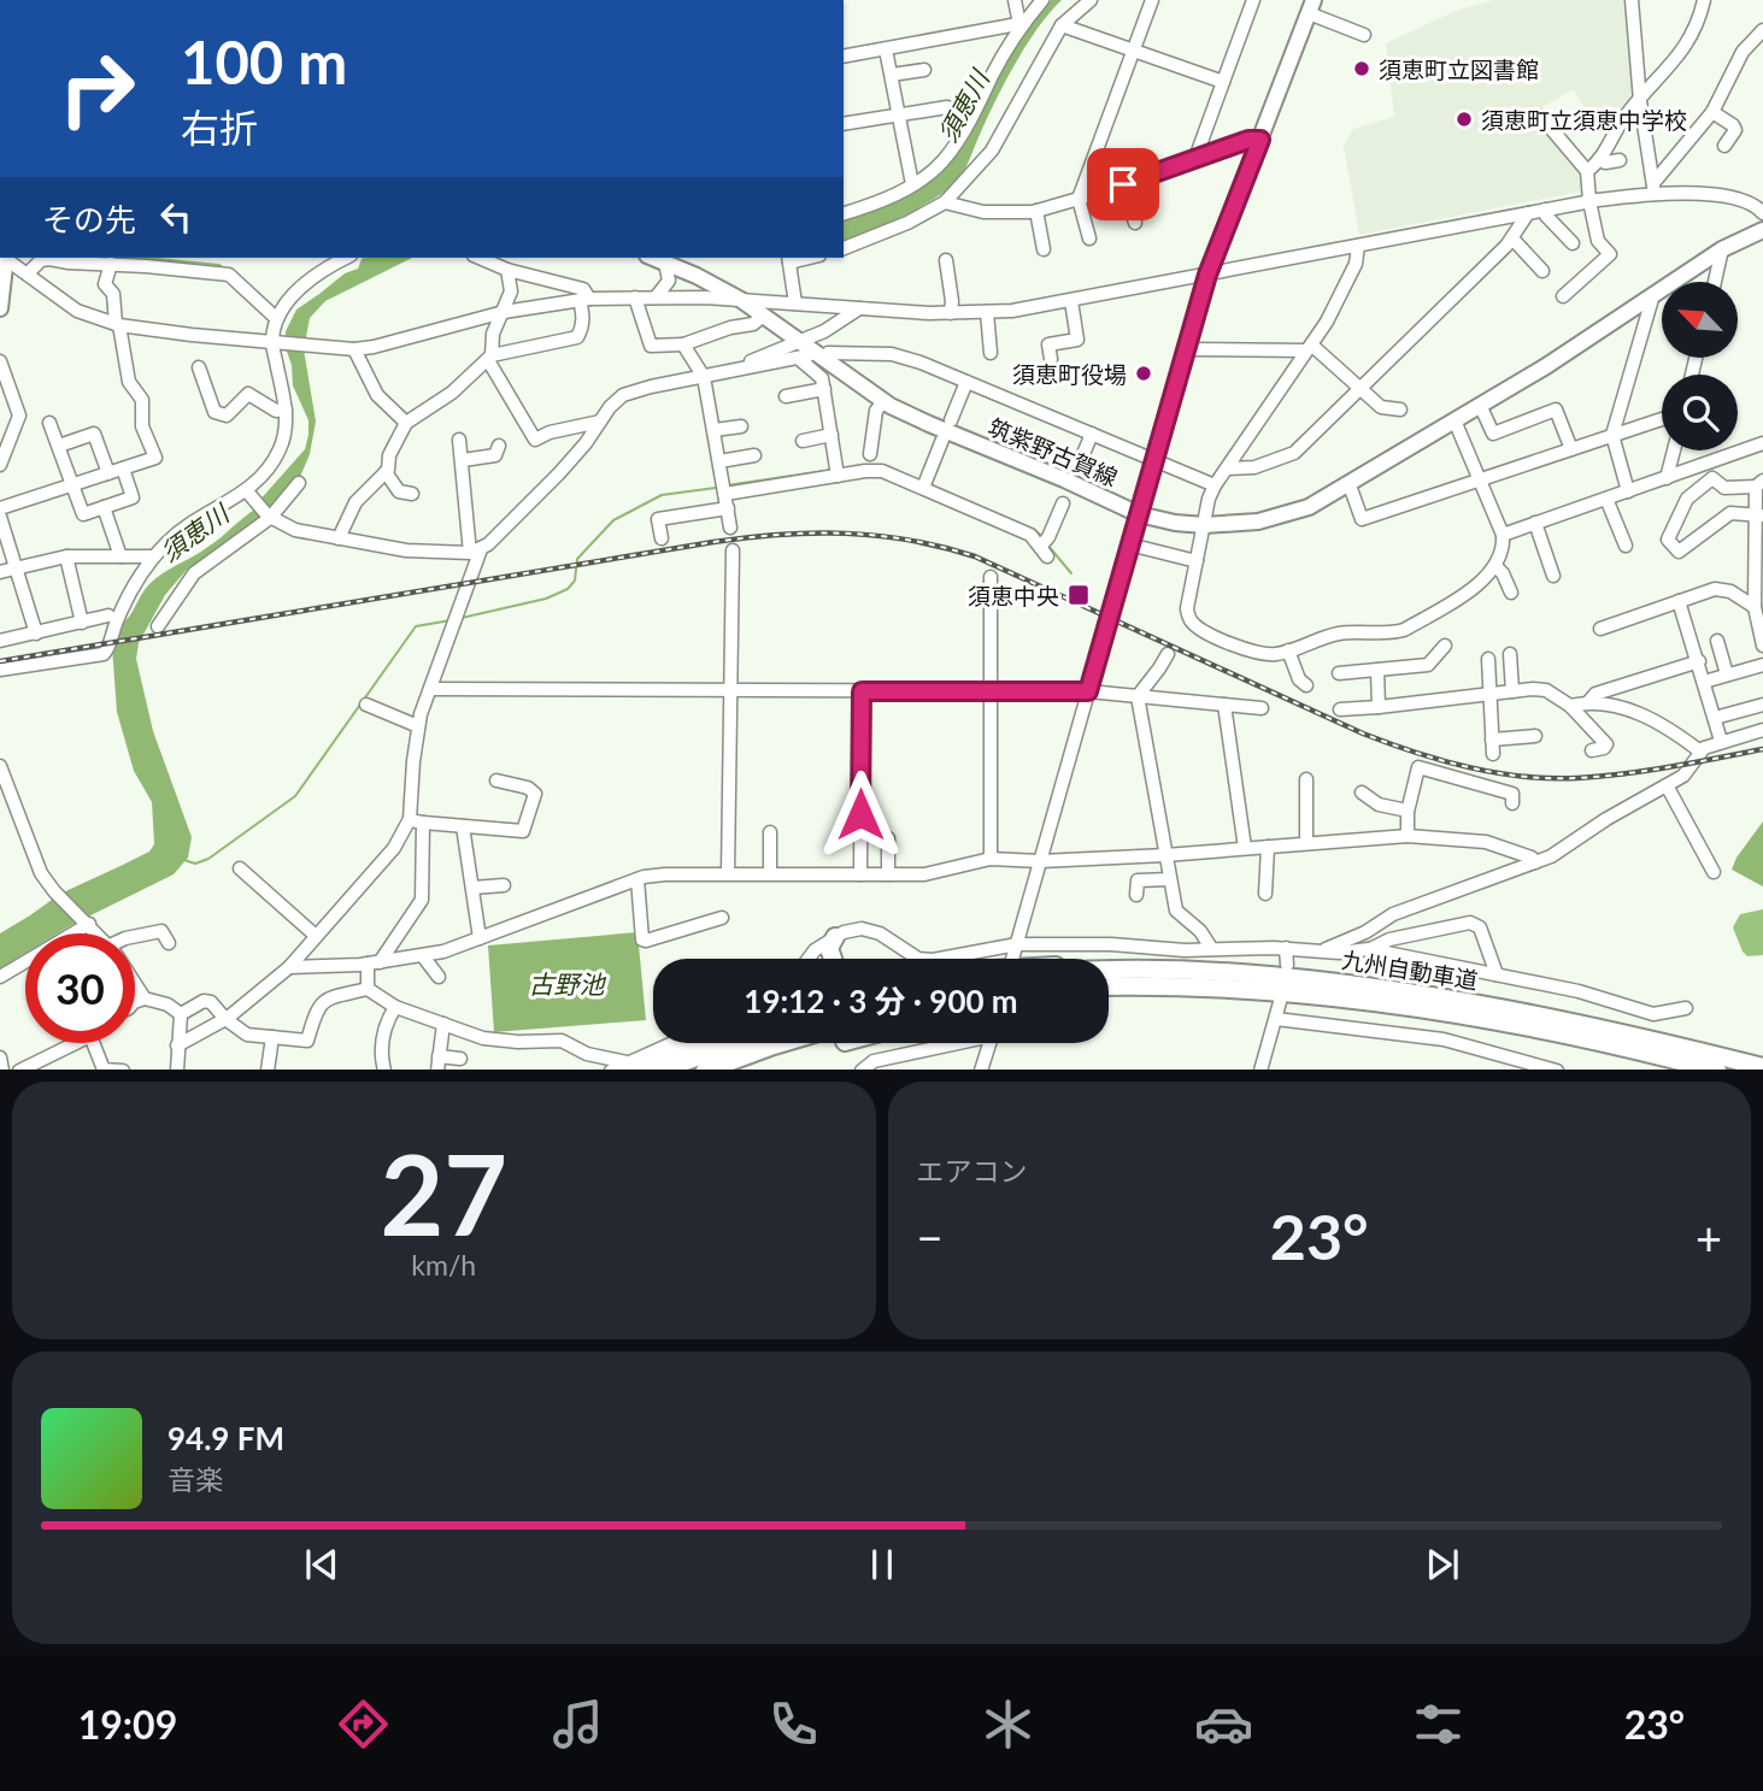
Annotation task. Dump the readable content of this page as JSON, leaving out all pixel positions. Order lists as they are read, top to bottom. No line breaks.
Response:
{"streets":{"highway":["九州自動車道"],"main road":["筑紫野古賀線"]},"water":["須恵川","古野池"],"places":{"other":["須恵町立図書館","須恵町立須恵中学校","須恵町役場"],"transit":["須恵中央"]},"north":"top left","page":{"turn":["100 m","右折"],"then":"その先","limit":"30","trip":"19:12 · 3 分 · 900 m","tile":[["27","km/h"],"エアコン"],"heat":["−","23°","+"],"song":["94.9 FM","音楽"],"tabs":["19:09","23°"]}}
